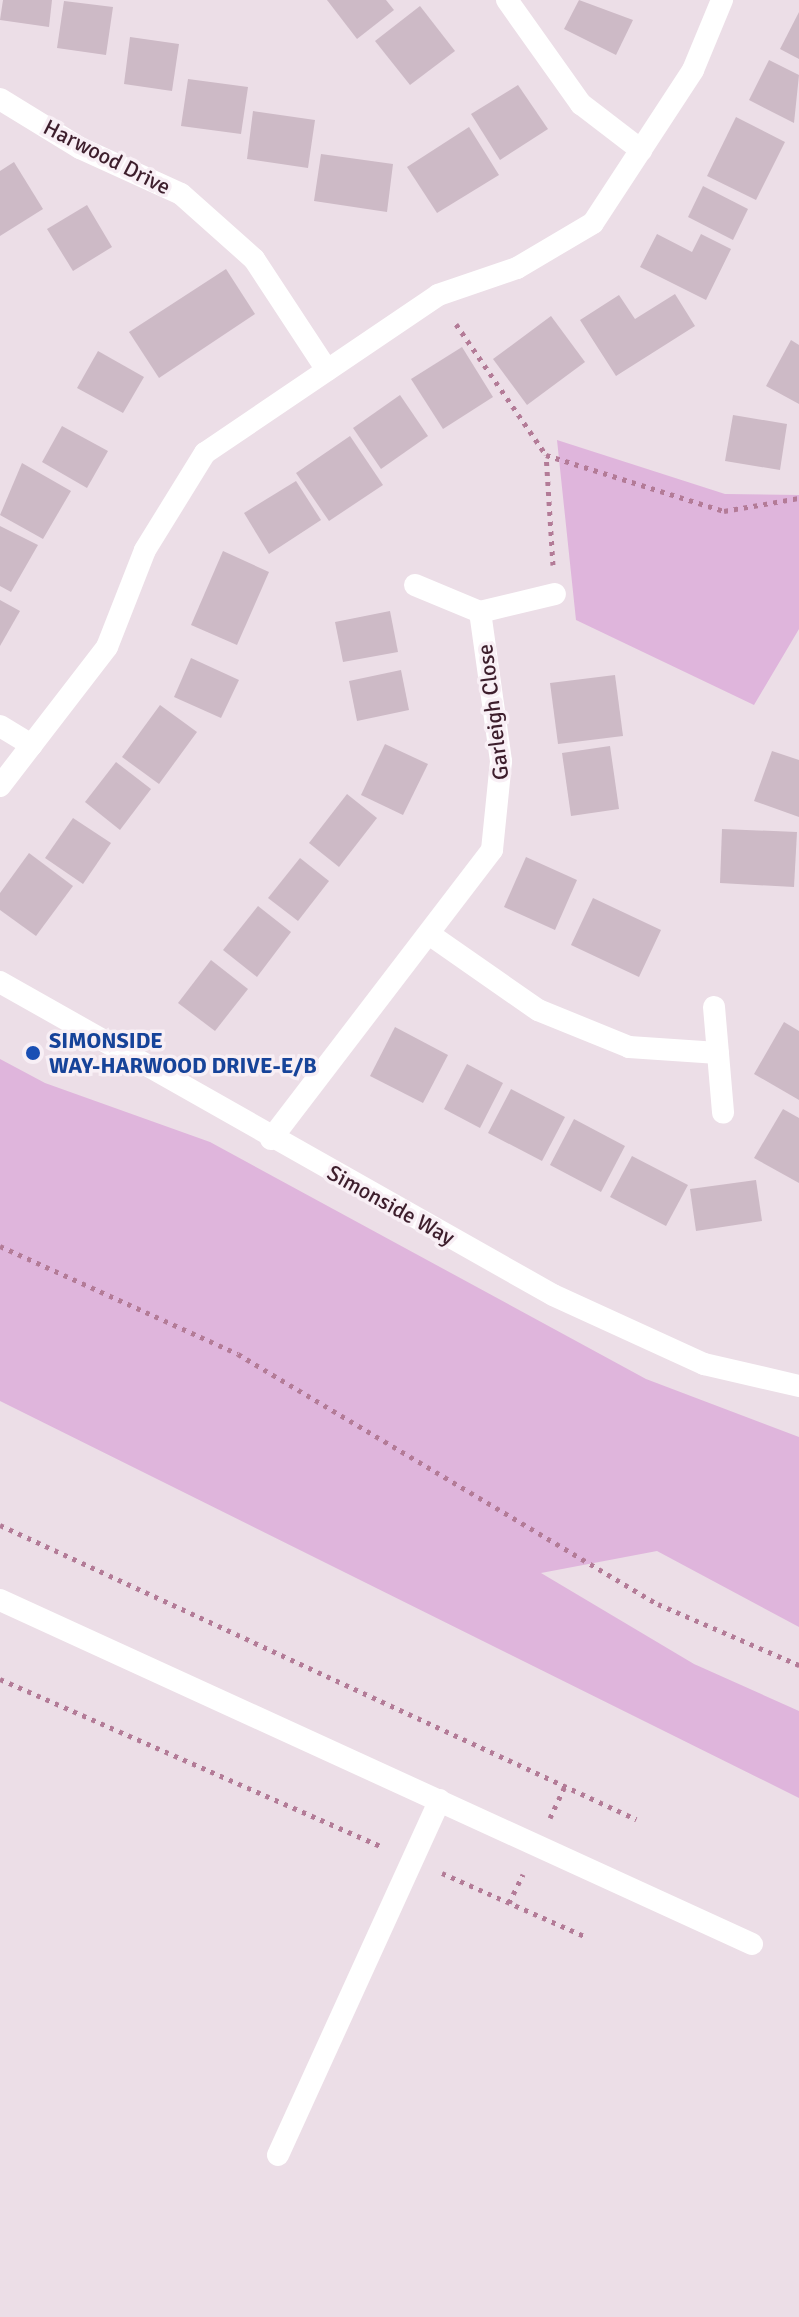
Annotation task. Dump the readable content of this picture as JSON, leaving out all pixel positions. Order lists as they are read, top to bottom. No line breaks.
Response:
{"streets":{"street":["Harwood Drive","Garleigh Close","Simonside Way"]},"crossings":[["Garleigh Close","Simonside Way"]],"places":["SIMONSIDE WAY-HARWOOD DRIVE-E/B"]}
